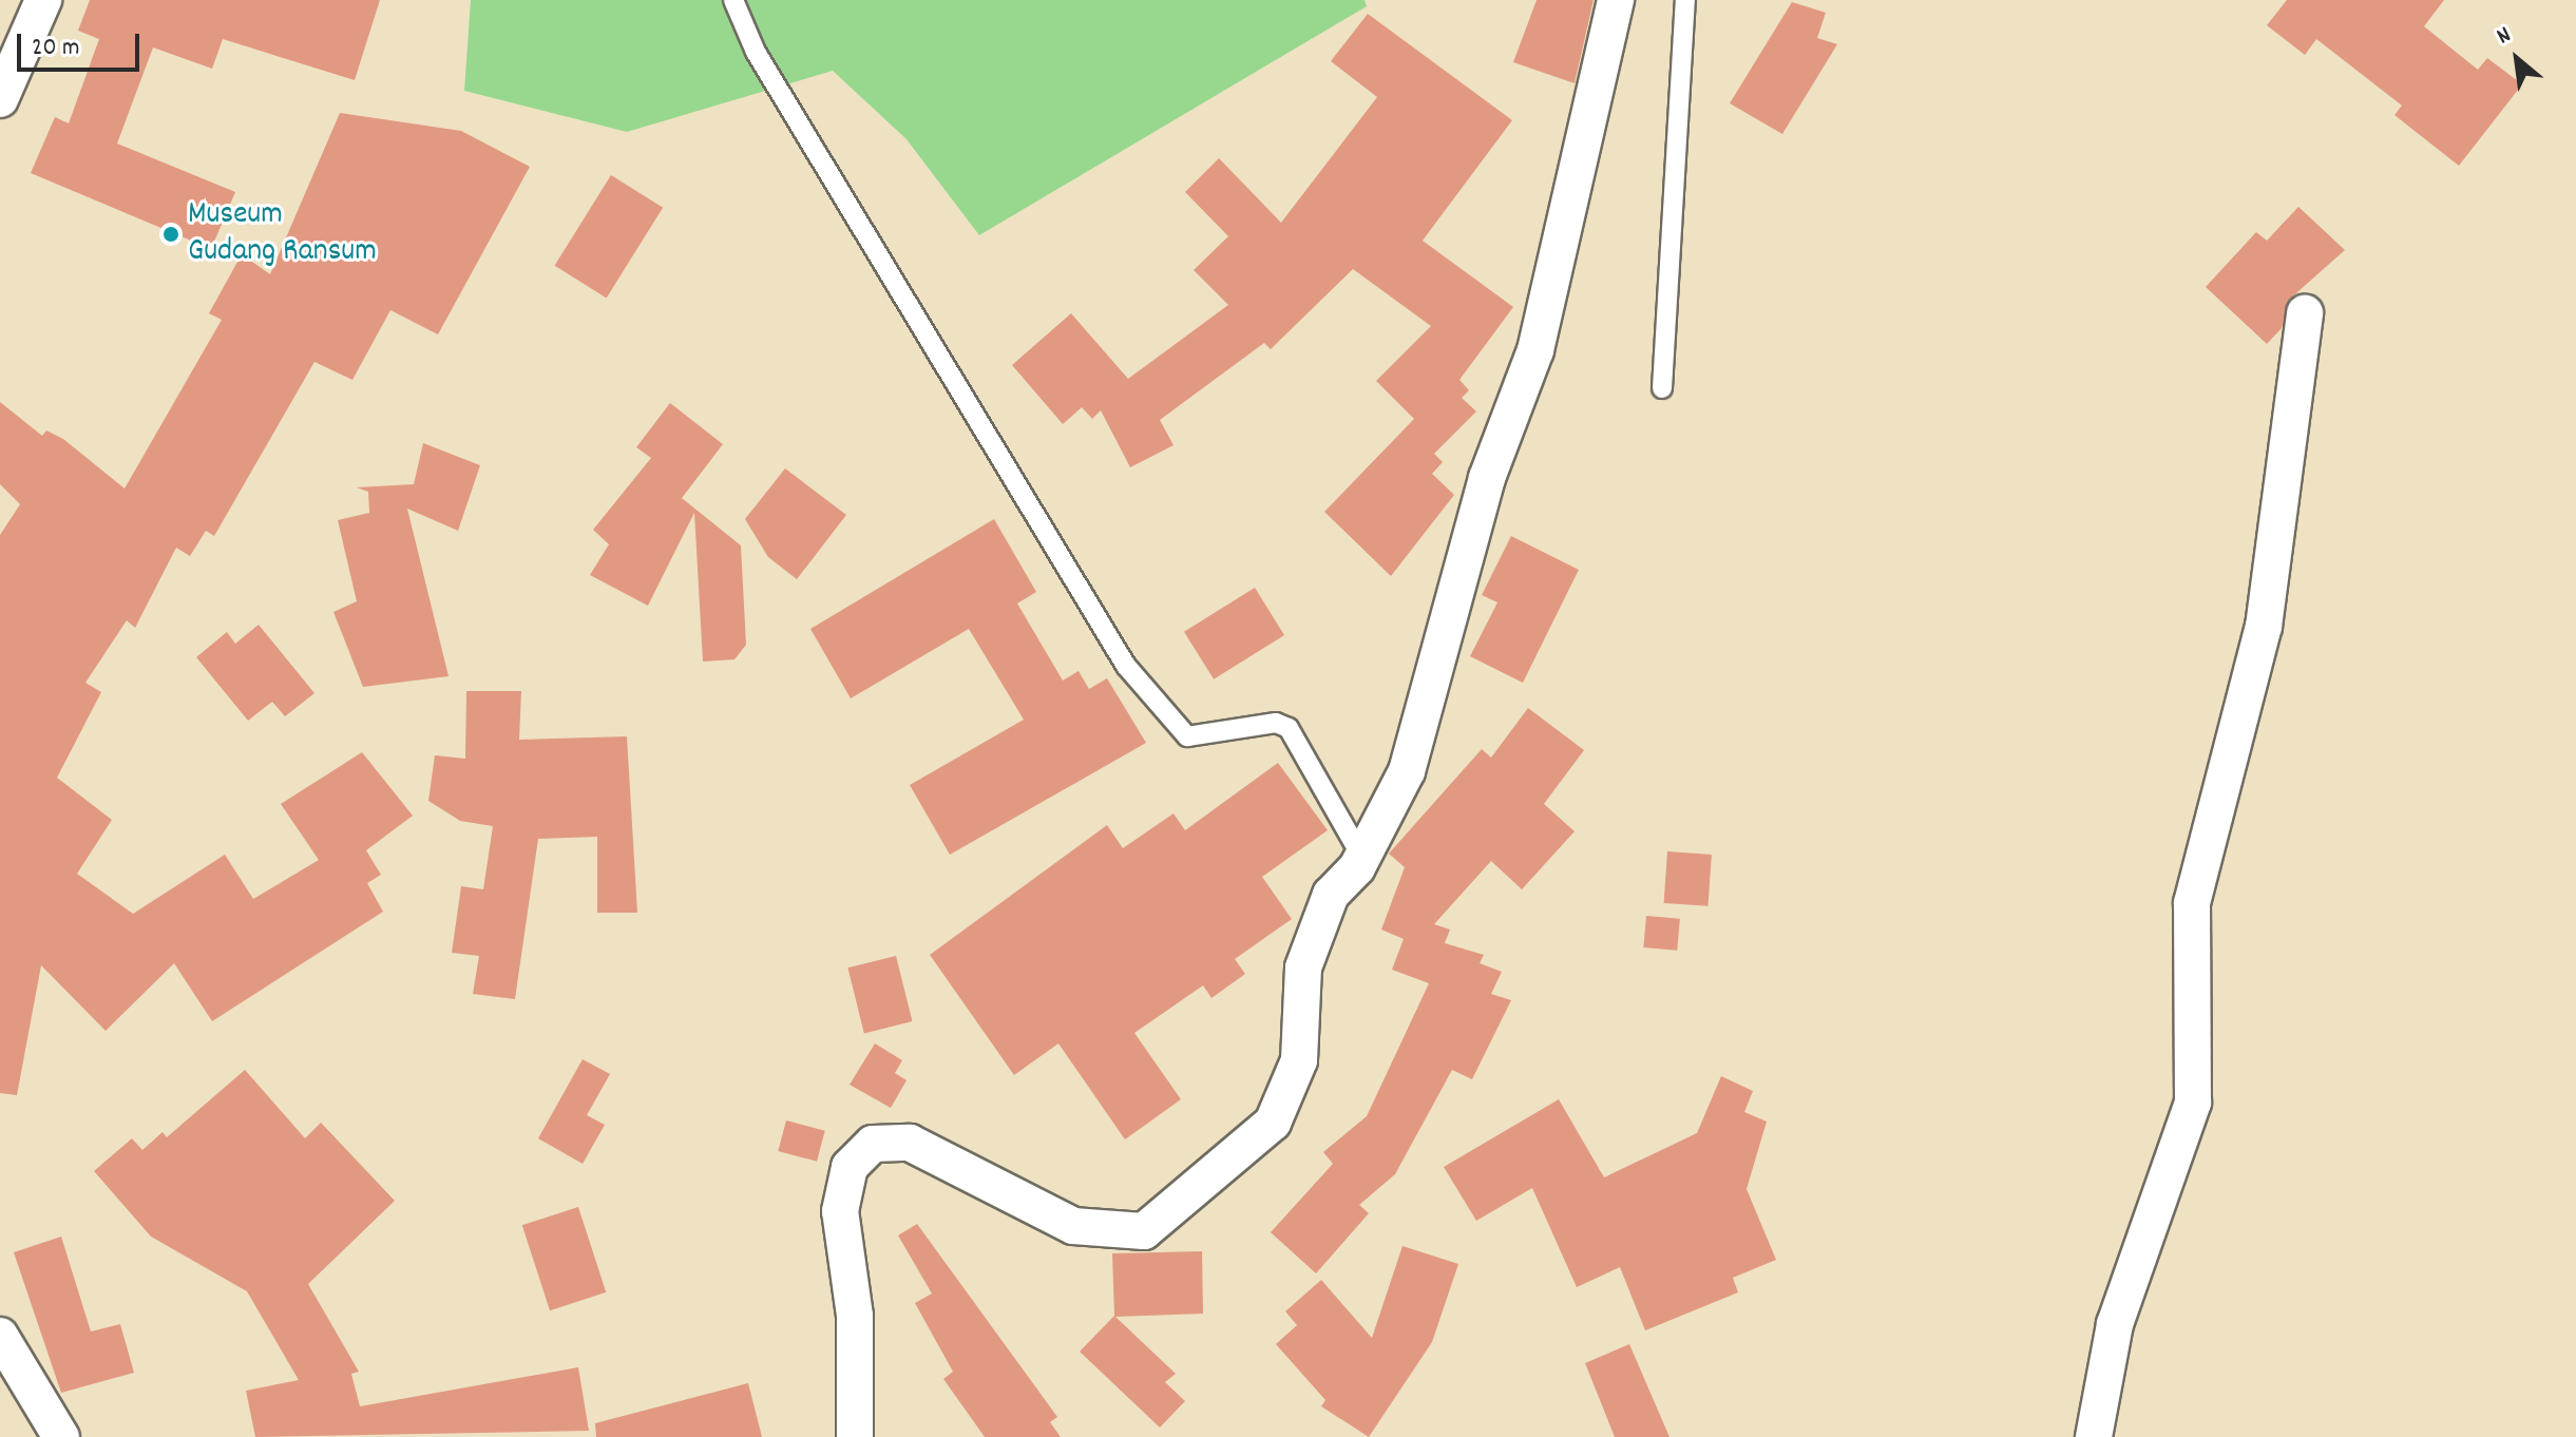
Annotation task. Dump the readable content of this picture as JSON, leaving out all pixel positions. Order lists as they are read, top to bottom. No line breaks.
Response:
{"places":["Museum Gudang Ransum"],"scale_bar":"20 m","north":"top left"}
